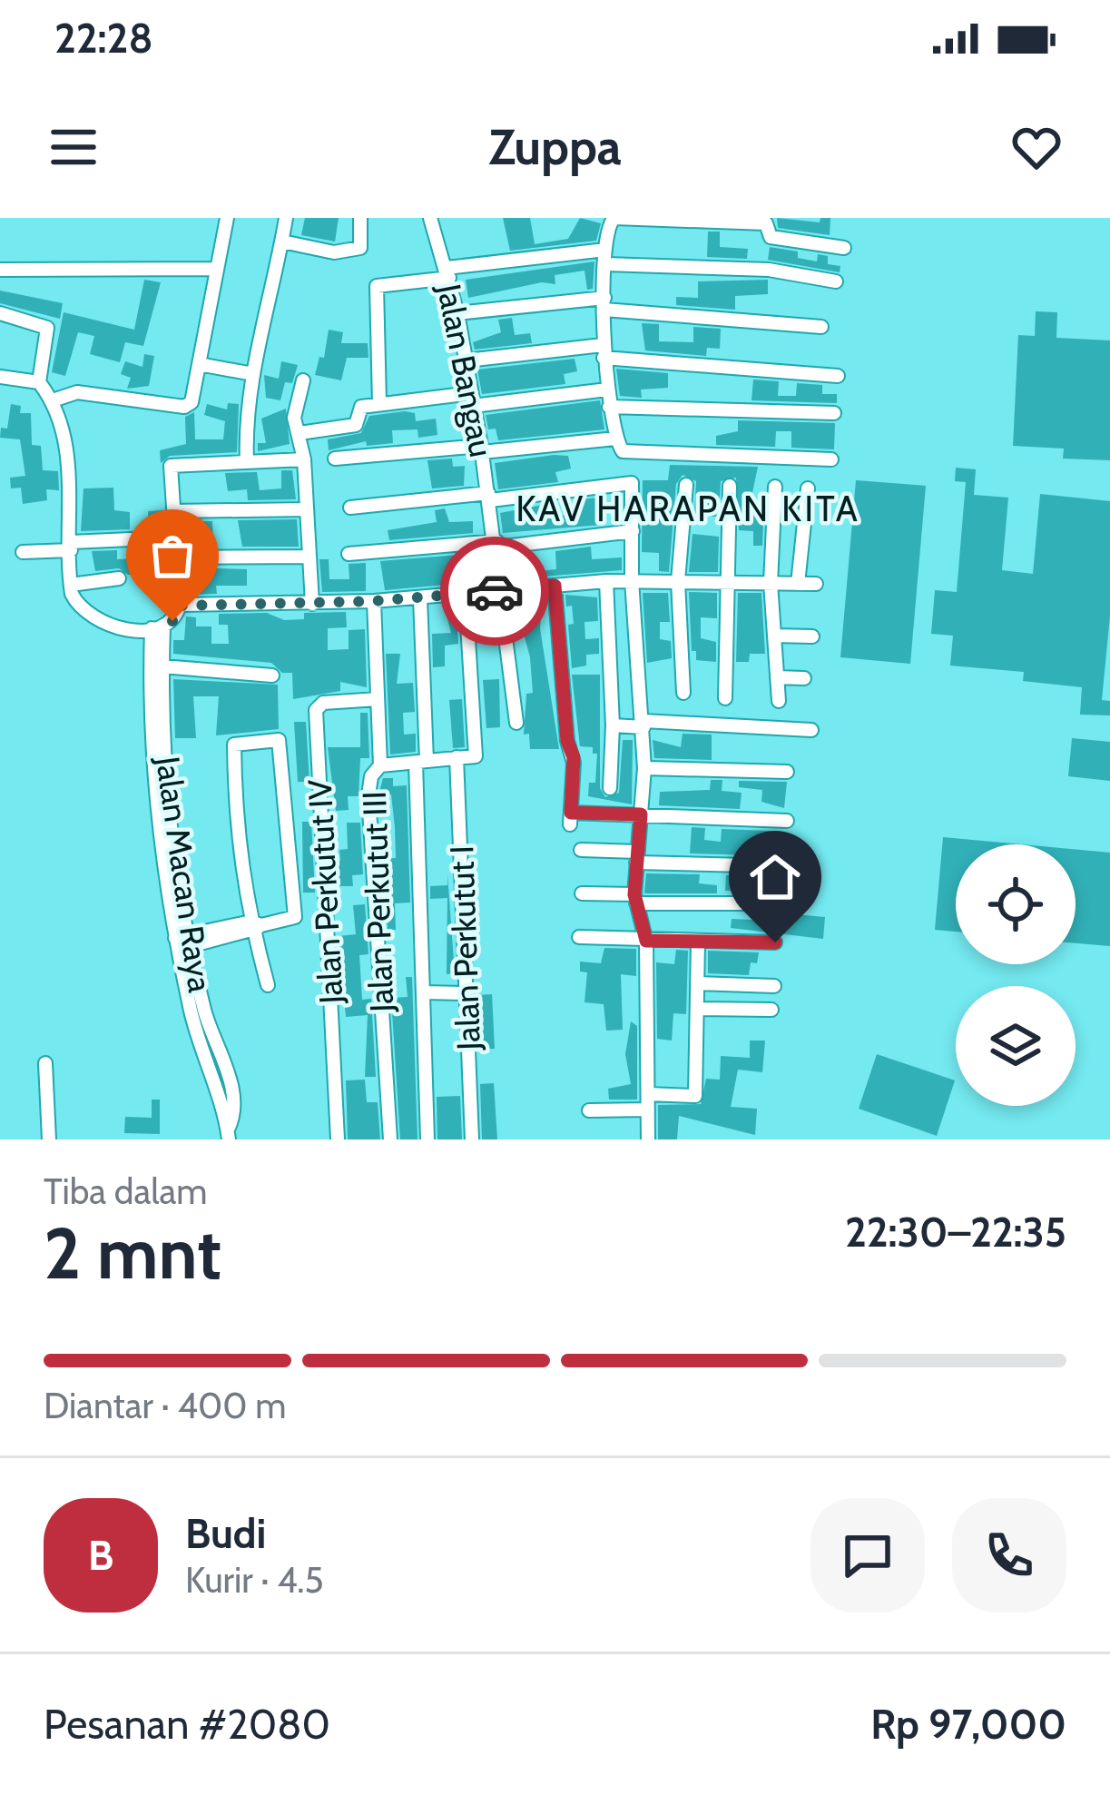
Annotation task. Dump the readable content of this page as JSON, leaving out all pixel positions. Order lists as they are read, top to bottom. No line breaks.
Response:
{"streets":{"street":["Jalan Bangau","Jalan Macan Raya","Jalan Perkutut IV","Jalan Perkutut III","Jalan Perkutut I"]},"crossings":[["Jalan Perkutut IV","Jalan Perkutut III"]],"districts":["KAV HARAPAN KITA"],"page":{"status":"22:28","header":"Zuppa","heading":["2 mnt","Tiba dalam","22:30–22:35"],"panel":["Budi","Kurir · 4.5","Pesanan #2080","Rp 97,000"],"bar":"Diantar · 400 m","round":"B"}}
